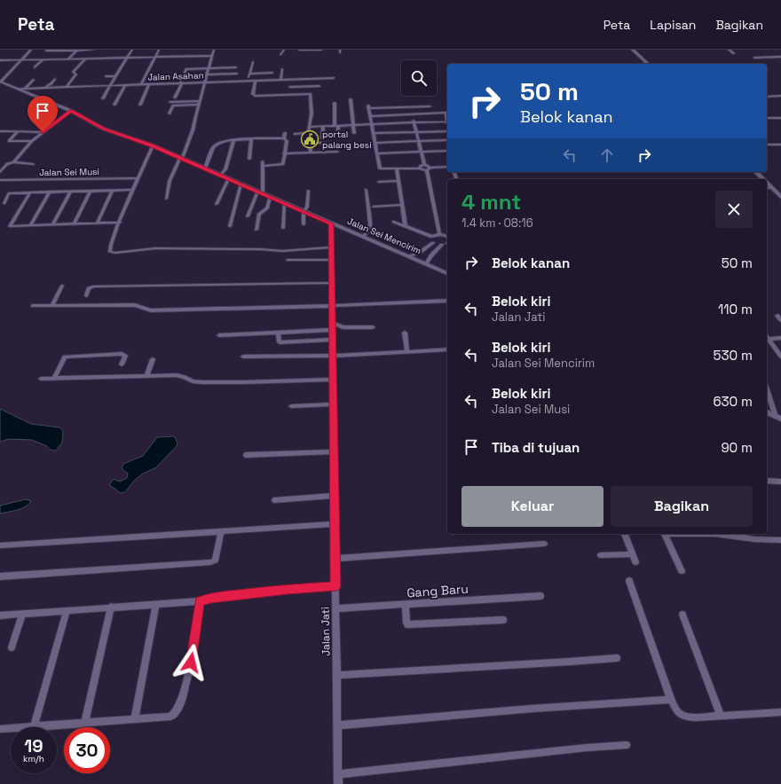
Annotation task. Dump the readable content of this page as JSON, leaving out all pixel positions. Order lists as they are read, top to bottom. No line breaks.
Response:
{"streets":{"street":["Jalan Asahan","Jalan Sei Musi","Jalan Sei Mencirim","Gang Baru","Jalan Jati"]},"crossings":[["Jalan Asahan","Jalan Sei Mencirim"],["Jalan Sei Mencirim","Jalan Jati"],["Gang Baru","Jalan Jati"]],"places":{"public building":["portal palang besi"]},"page":{"header":"Peta","nav":["Peta","Lapisan","Bagikan"],"turn":["50 m","Belok kanan"],"heading":["4 mnt","1.4 km · 08:16"],"list":[{"name":"Belok kanan","value":"50 m"},{"name":"Belok kiri","note":"Jalan Jati","value":"110 m"},{"name":"Belok kiri","note":"Jalan Sei Mencirim","value":"530 m"},{"name":"Belok kiri","note":"Jalan Sei Musi","value":"630 m"},{"name":"Tiba di tujuan","value":"90 m"}],"buttons":["Keluar","Bagikan"],"speed":"19 km/h","limit":"30"}}
